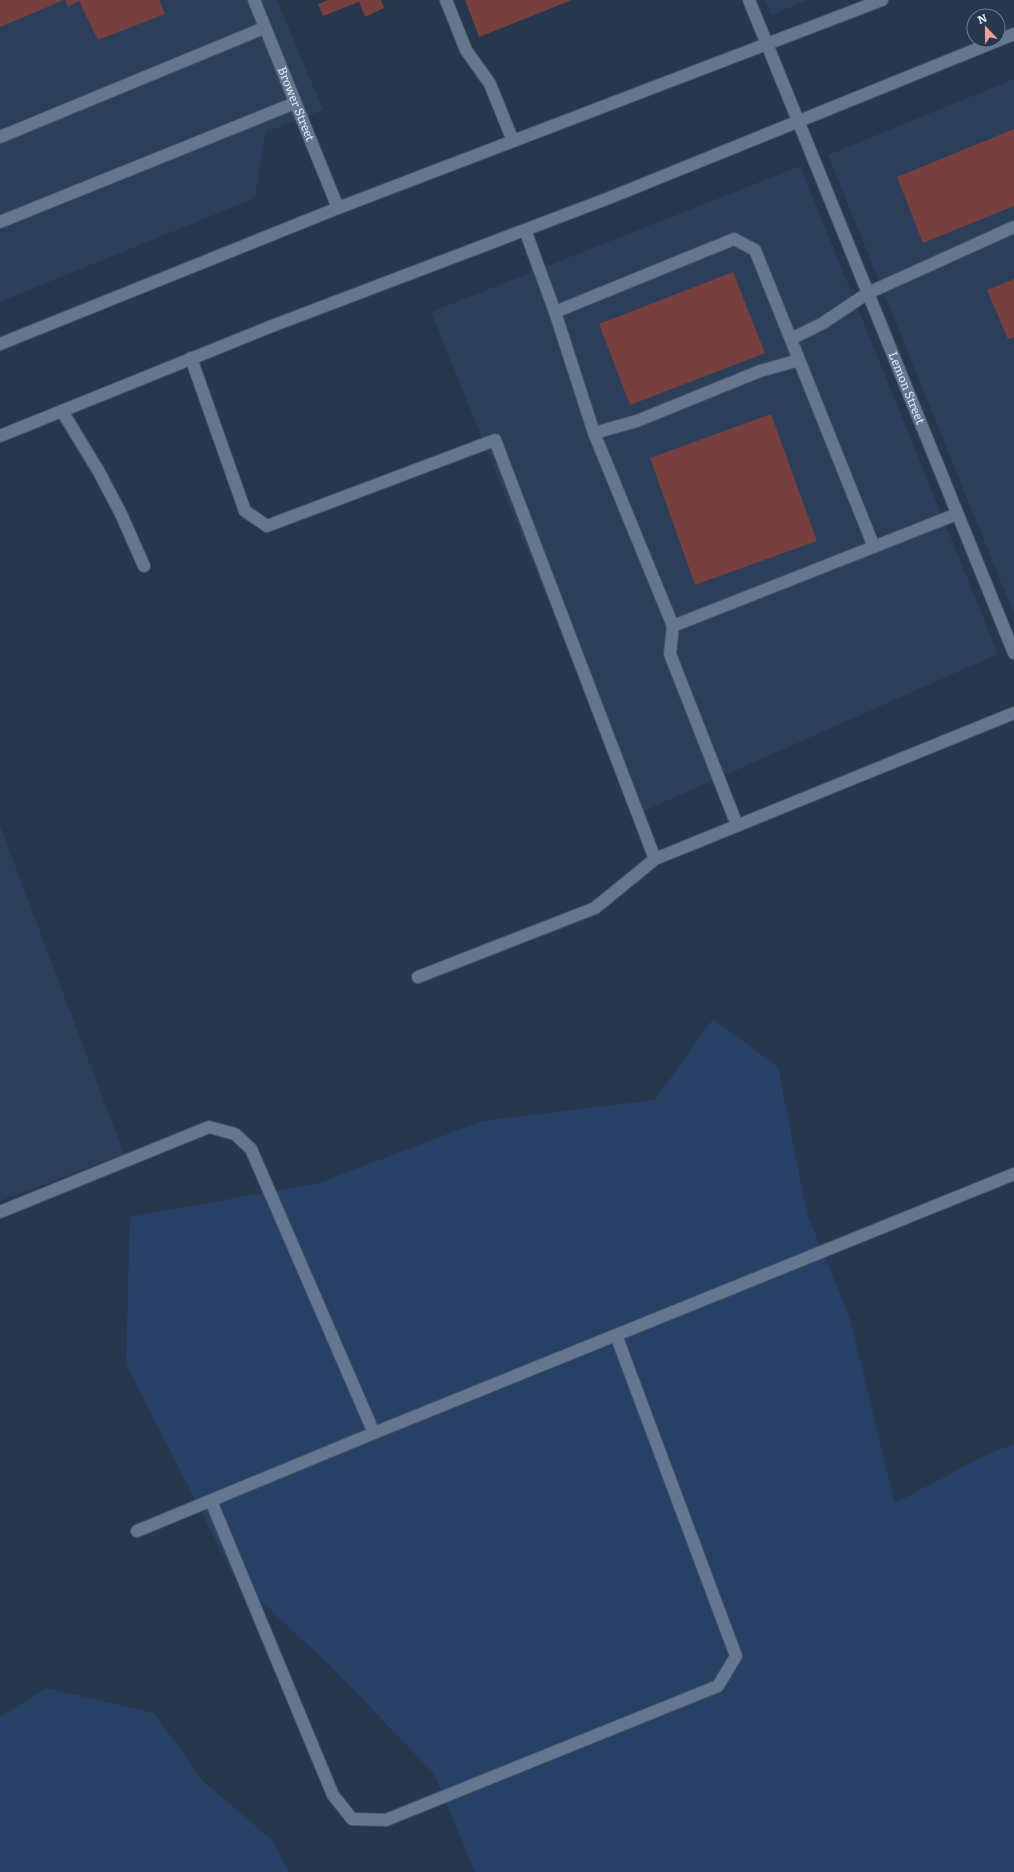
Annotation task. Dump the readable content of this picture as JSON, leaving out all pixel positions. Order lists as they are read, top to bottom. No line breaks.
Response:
{"streets":{"main road":["Brower Street","Lemon Street"]},"north":"top"}
